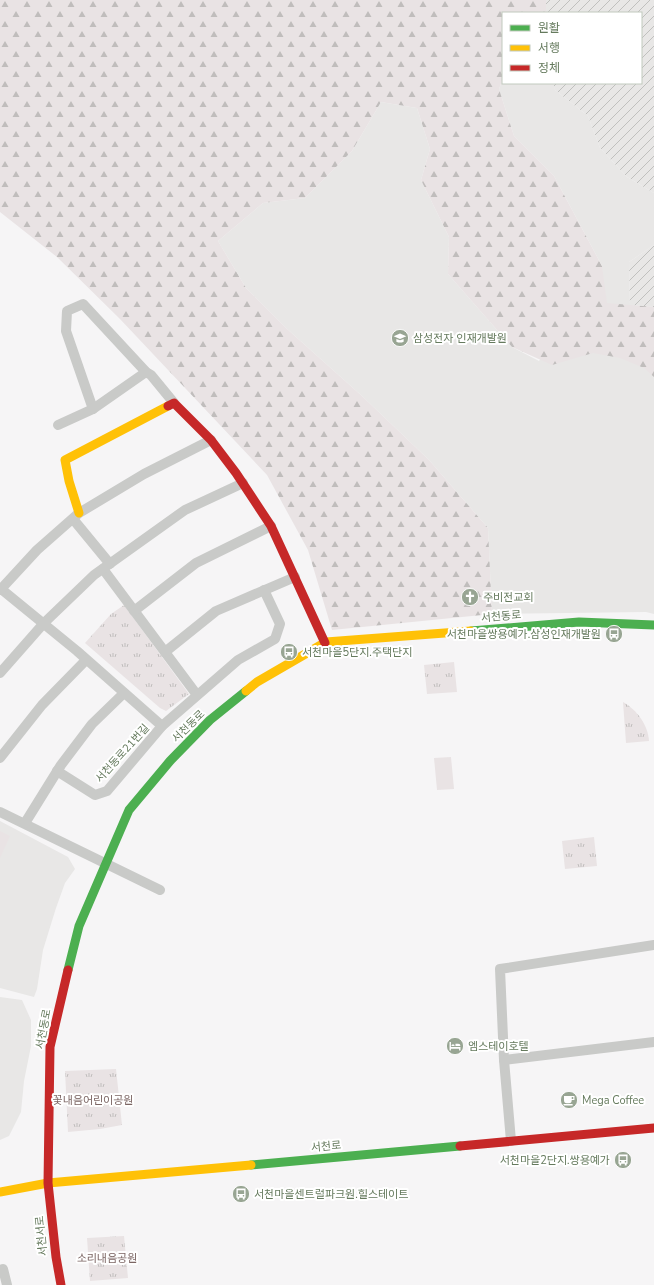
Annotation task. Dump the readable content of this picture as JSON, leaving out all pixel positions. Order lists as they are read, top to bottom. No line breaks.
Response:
{"streets":{"street":["서천동로","서천동로21번길","서천로","서천서로"]},"crossings":[["서천동로","서천로"],["서천동로","서천서로"],["서천로","서천서로"]],"parks":["꽃내음어린이공원","소리내음공원"],"places":{"school or university":["삼성전자 인재개발원"],"church":["주비전교회"],"bus stop":["서천마을쌍용예가.삼성인재개발원","서천마을5단지.주택단지","서천마을2단지.쌍용예가","서천마을센트럴파크원.힐스테이트"],"hotel":["엠스테이호텔"],"cafe":["Mega Coffee"]},"legend":["원활","서행","정체"]}
